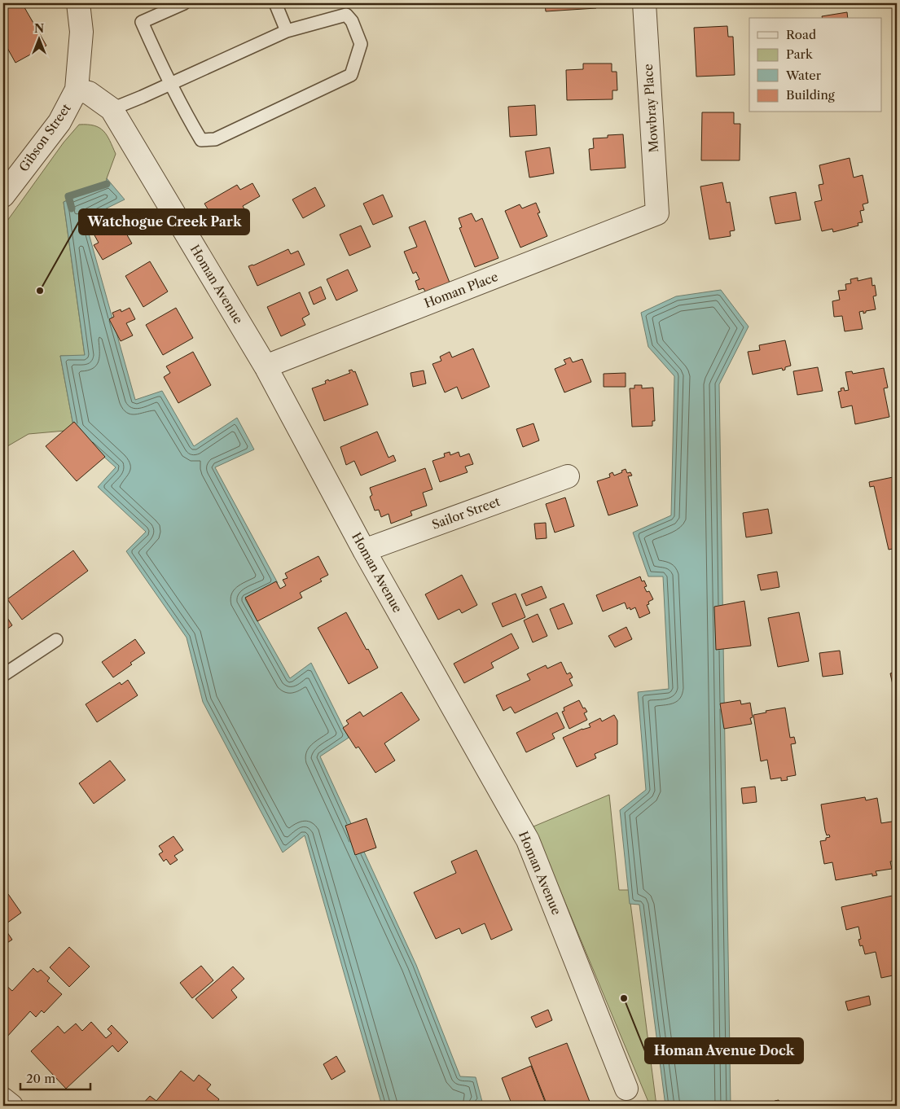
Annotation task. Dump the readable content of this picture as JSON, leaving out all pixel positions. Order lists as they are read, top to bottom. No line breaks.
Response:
{"streets":{"street":["Mowbray Place","Gibson Street","Homan Avenue","Homan Place","Sailor Street"]},"crossings":[["Mowbray Place","Homan Place"],["Gibson Street","Homan Avenue"],["Homan Avenue","Homan Place"],["Homan Avenue","Sailor Street"]],"places":["Watchogue Creek Park","Homan Avenue Dock"],"legend":["Road","Park","Water","Building"],"scale_bar":"20 m","north":"top"}
